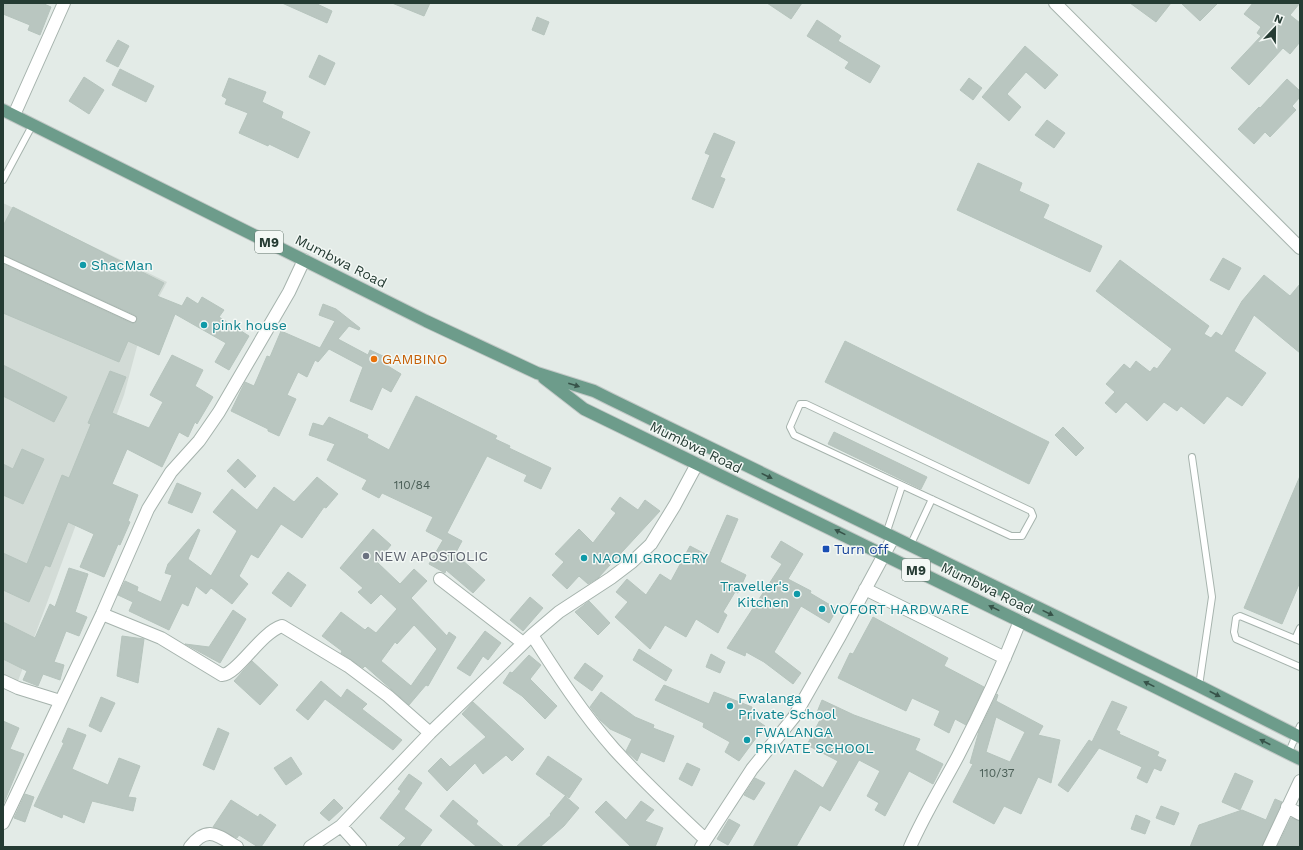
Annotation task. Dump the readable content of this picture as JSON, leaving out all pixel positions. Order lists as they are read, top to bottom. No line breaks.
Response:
{"streets":{"main road":["M9","Mumbwa Road"]},"places":{"other":["ShacMan","pink house","GAMBINO","NEW APOSTOLIC","NAOMI GROCERY","Traveller's Kitchen","VOFORT HARDWARE","Fwalanga Private School","FWALANGA PRIVATE SCHOOL"],"transit":["Turn off"]},"house_numbers":["110/84","110/37"],"north":"top"}
